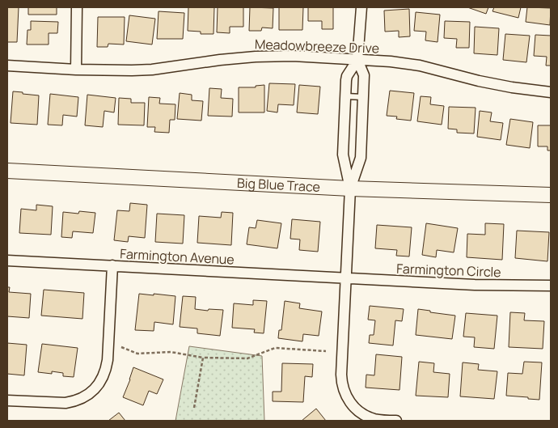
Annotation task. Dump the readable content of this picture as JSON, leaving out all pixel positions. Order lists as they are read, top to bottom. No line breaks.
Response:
{"streets":{"street":["Meadowbreeze Drive","Big Blue Trace","Farmington Avenue","Farmington Circle"]},"crossings":[["Farmington Avenue","Farmington Circle"]]}
